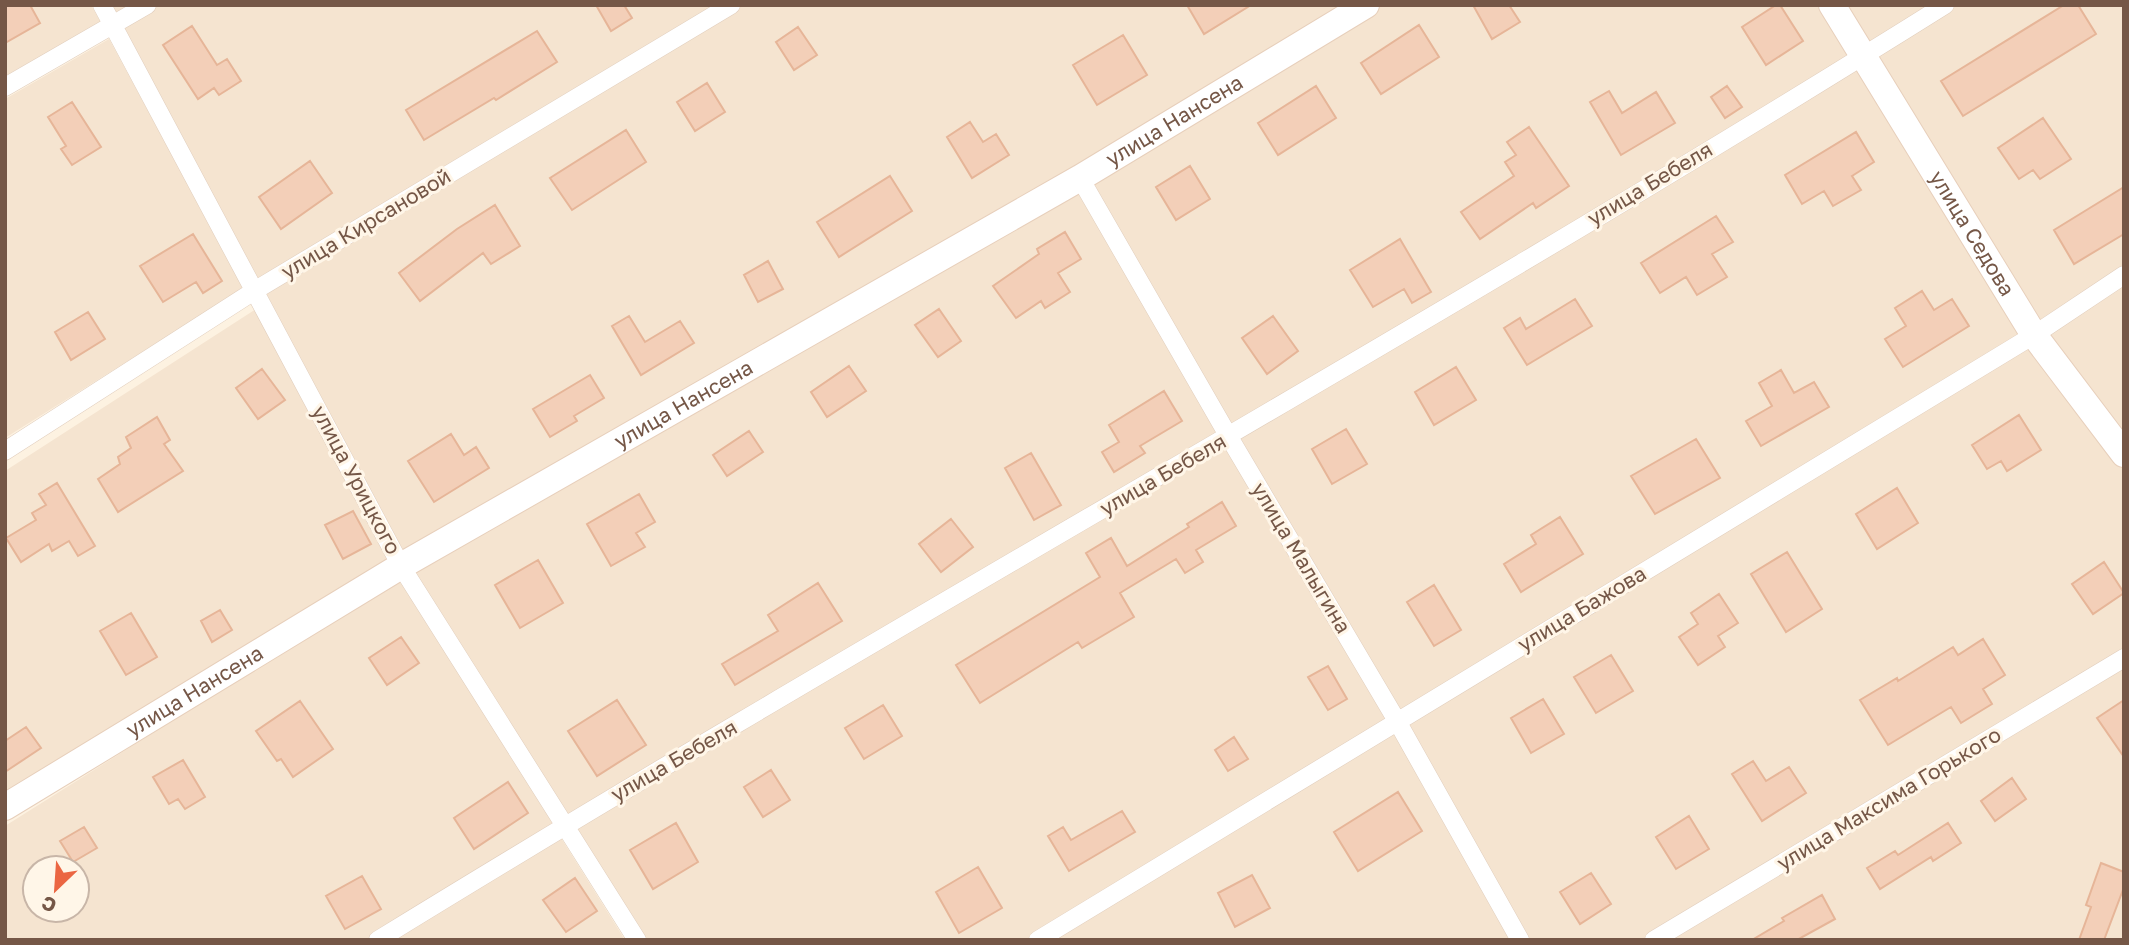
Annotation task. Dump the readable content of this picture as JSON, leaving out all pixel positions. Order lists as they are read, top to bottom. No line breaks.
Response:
{"streets":{"main road":["улица Нансена","улица Седова"],"street":["улица Бебеля","улица Кирсановой","улица Урицкого","улица Малыгина","улица Бажова","улица Максима Горького"]},"crossings":[["улица Нансена","улица Урицкого"],["улица Нансена","улица Малыгина"],["улица Бебеля","улица Седова"],["улица Бебеля","улица Урицкого"],["улица Бебеля","улица Малыгина"],["улица Кирсановой","улица Урицкого"],["улица Седова","улица Бажова"],["улица Малыгина","улица Бажова"]],"north":"bottom left"}
